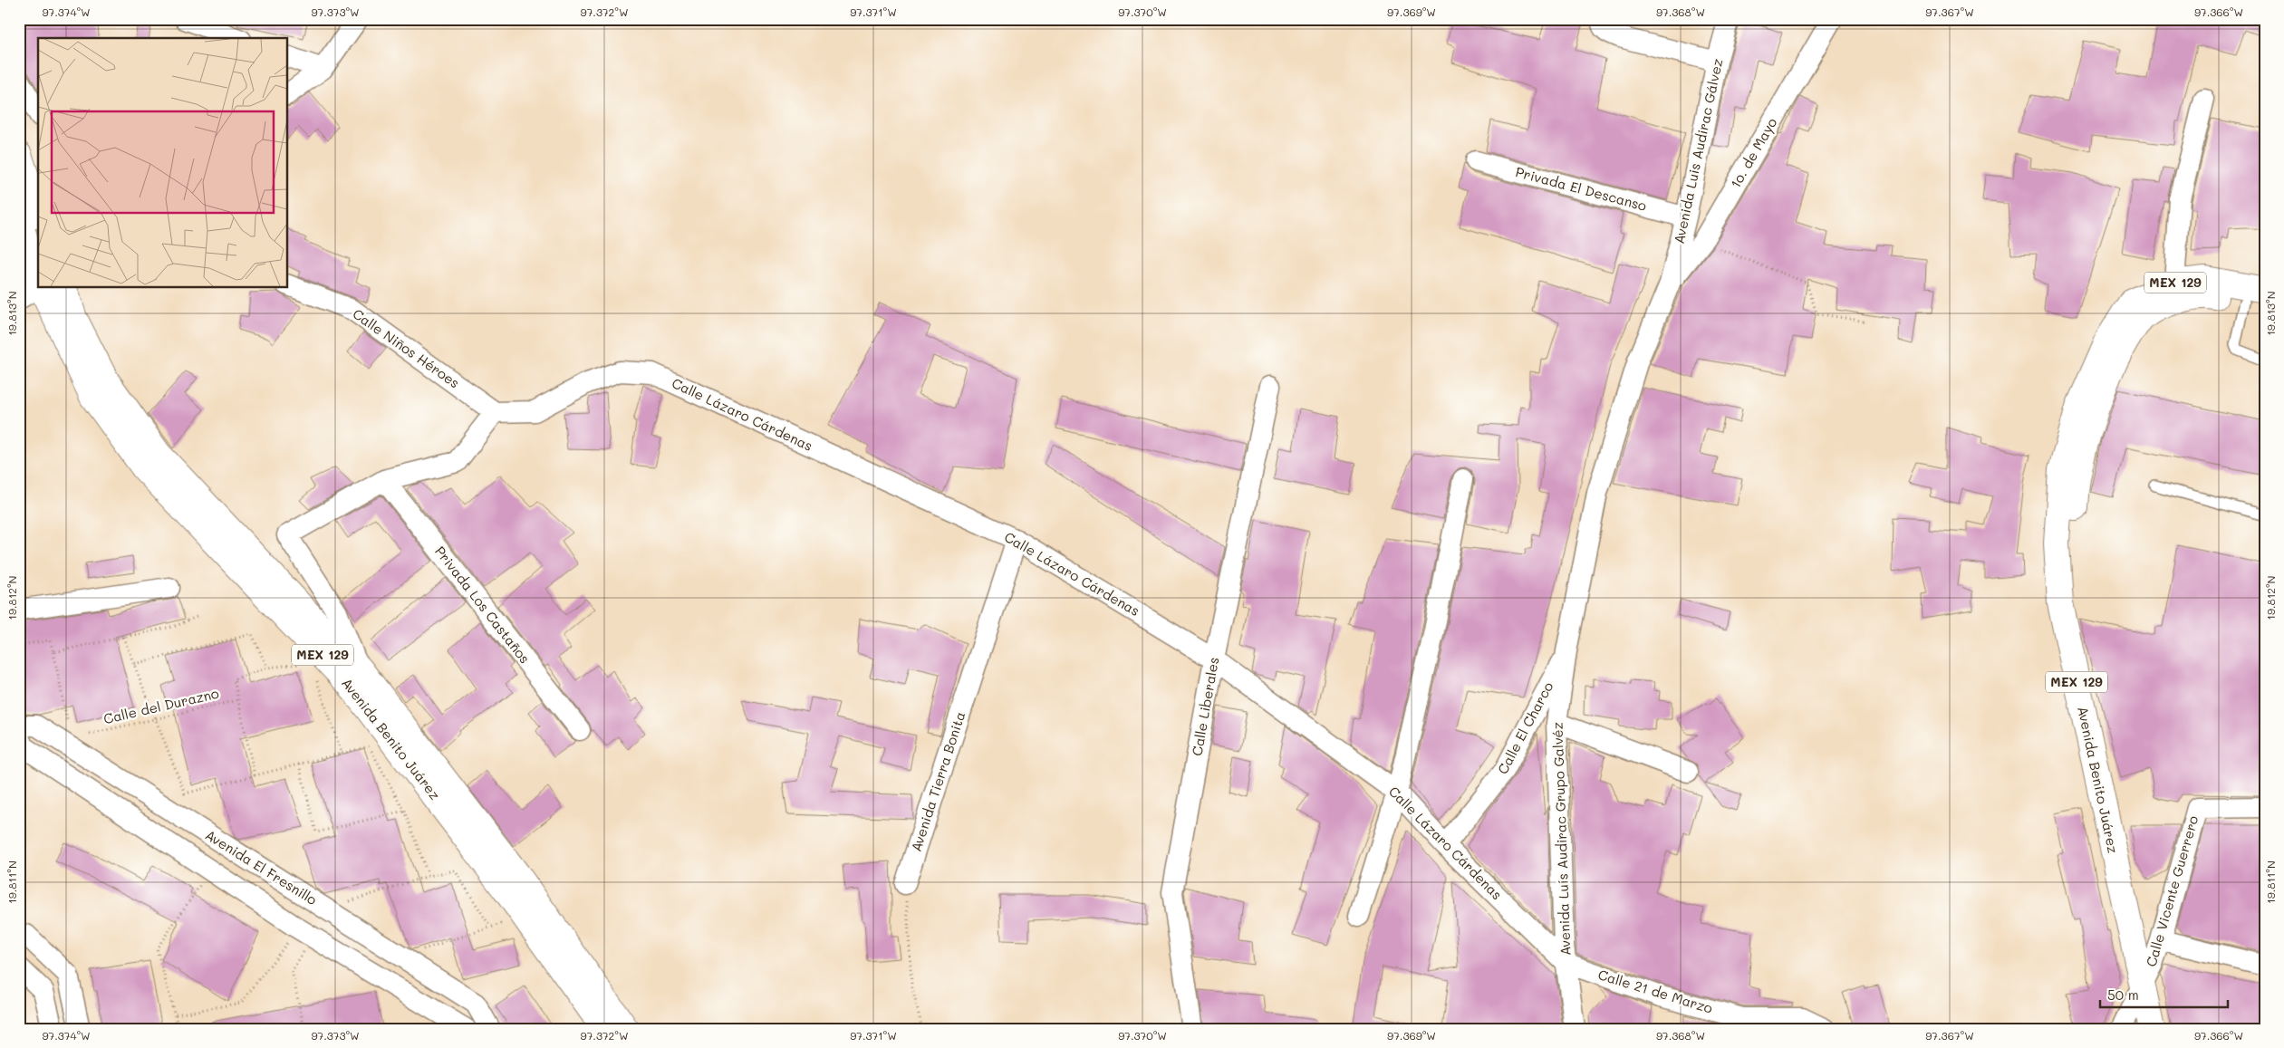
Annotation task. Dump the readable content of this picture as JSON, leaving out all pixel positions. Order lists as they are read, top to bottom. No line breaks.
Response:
{"streets":{"main road":["MEX 129","Avenida Benito Juárez"],"street":["Avenida Luis Audirac Gálvez","1o. de Mayo","Privada El Descanso","Calle Niños Héroes","Calle Lázaro Cárdenas","Privada Los Castaños","Calle Liberales","Calle El Charco","Avenida Tierra Bonita","Avenida Luís Audirac Grupo Galvéz","Avenida El Fresnillo","Calle Vicente Guerrero","Calle 21 de Marzo"],"path":["Calle del Durazno"]},"crossings":[["Avenida Luis Audirac Gálvez","1o. de Mayo"],["Avenida Luis Audirac Gálvez","Privada El Descanso"],["Avenida Luis Audirac Gálvez","Avenida Luís Audirac Grupo Galvéz"],["1o. de Mayo","Avenida Luís Audirac Grupo Galvéz"],["Calle Niños Héroes","Calle Lázaro Cárdenas"],["Calle Lázaro Cárdenas","Calle Liberales"],["Calle Lázaro Cárdenas","Calle El Charco"],["Calle Lázaro Cárdenas","Avenida Tierra Bonita"],["Calle Lázaro Cárdenas","Avenida Luís Audirac Grupo Galvéz"],["Calle Lázaro Cárdenas","Calle 21 de Marzo"],["Calle El Charco","Avenida Luís Audirac Grupo Galvéz"],["Avenida Benito Juárez","Calle Vicente Guerrero"],["Avenida Luís Audirac Grupo Galvéz","Calle 21 de Marzo"]],"scale_bar":"50 m","coordinates":["97.374°W","97.373°W","97.372°W","97.371°W","97.370°W","97.369°W","97.368°W","97.367°W","97.366°W","19.813°N","19.812°N","19.811°N"]}
